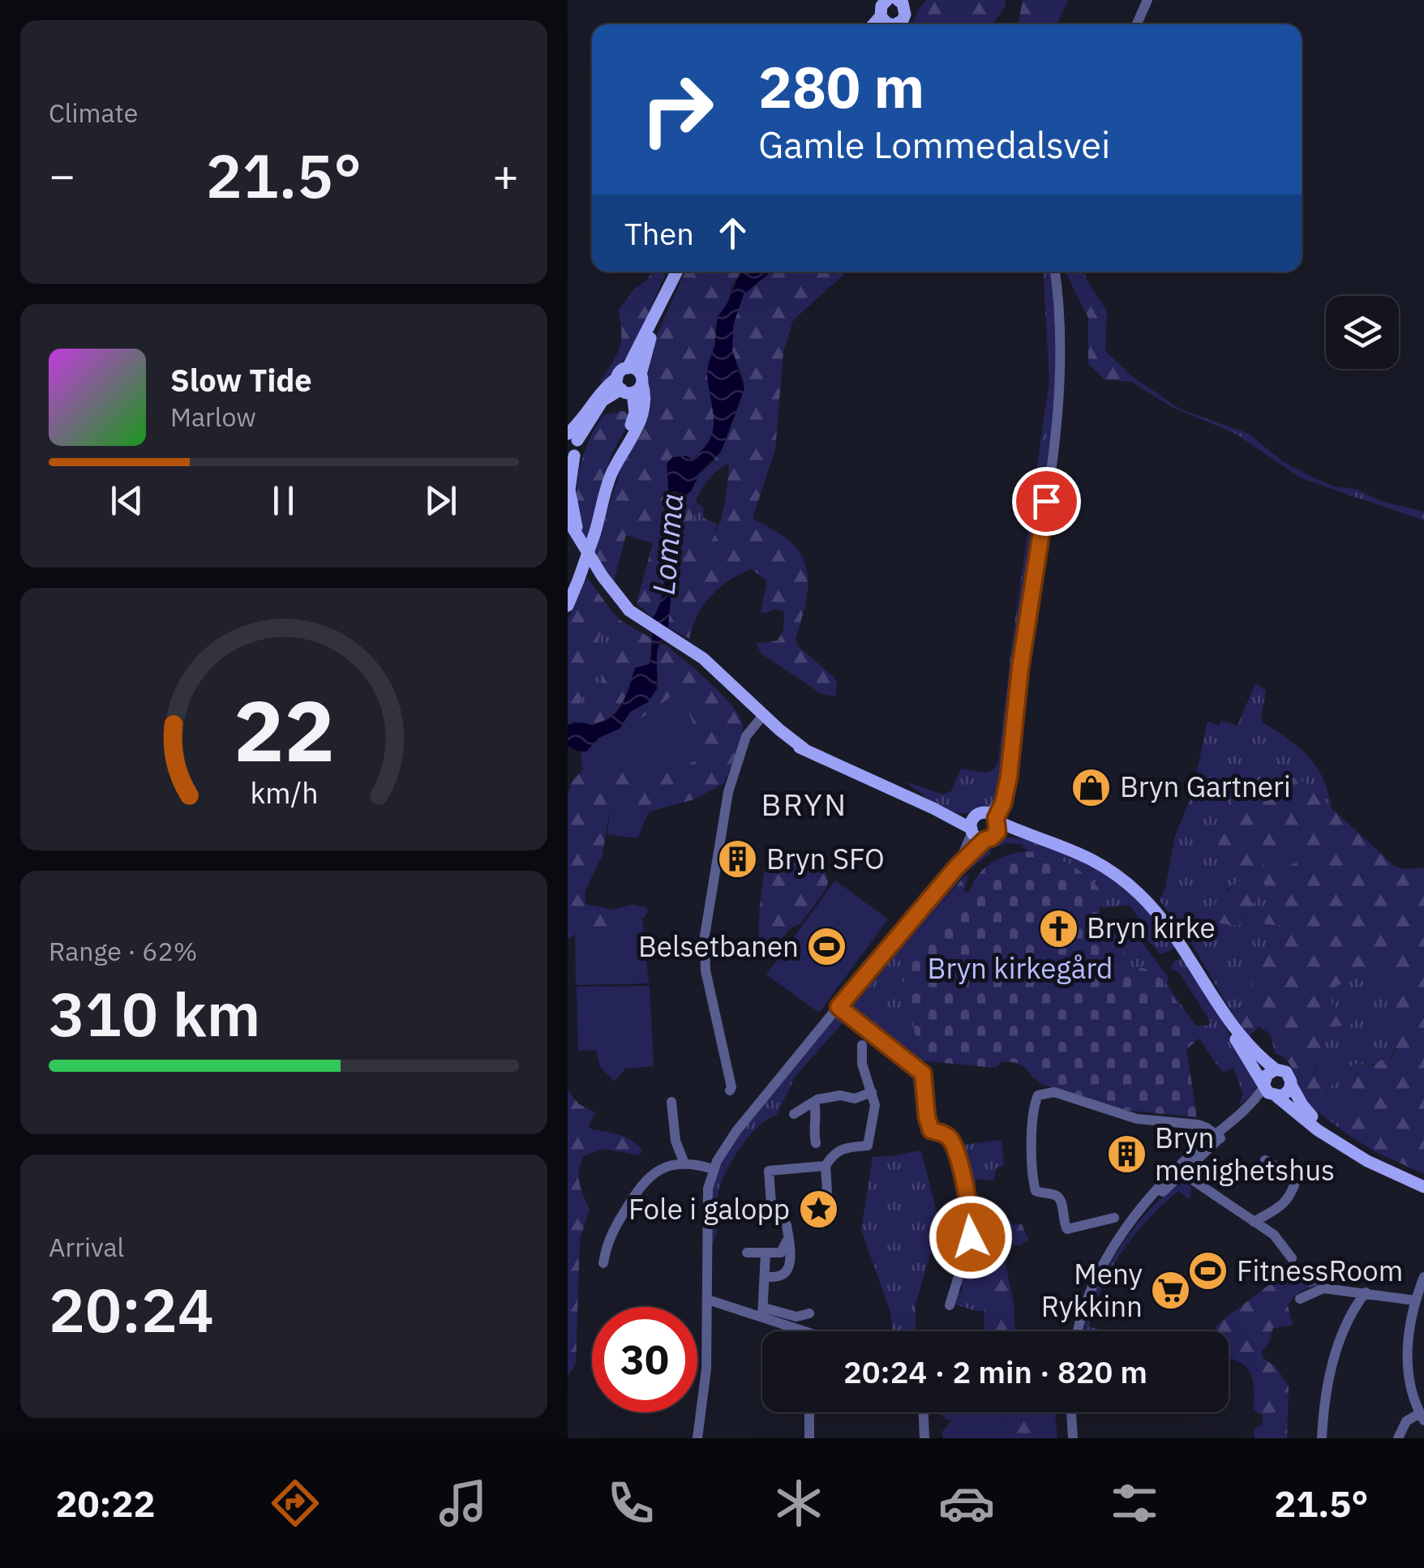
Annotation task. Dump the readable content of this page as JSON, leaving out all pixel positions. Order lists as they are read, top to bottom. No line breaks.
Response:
{"districts":["BRYN"],"water":["Lomma"],"parks":["Bryn kirkegård"],"places":{"shop":["Bryn Gartneri"],"building":["Bryn SFO","Bryn menighetshus"],"church":["Bryn kirke"],"sports":["Belsetbanen","FitnessRoom"],"place":["Fole i galopp"],"supermarket":["Meny Rykkinn"]},"page":{"tile":["Climate",["Range · 62%","310 km"],["Arrival","20:24"]],"turn":["280 m","Gamle Lommedalsvei"],"heat":["−","21.5°","+"],"then":"Then","song":["Slow Tide","Marlow"],"limit":"30","trip":"20:24 · 2 min · 820 m","tabs":["20:22","21.5°"],"gauge":["22","km/h"]}}
